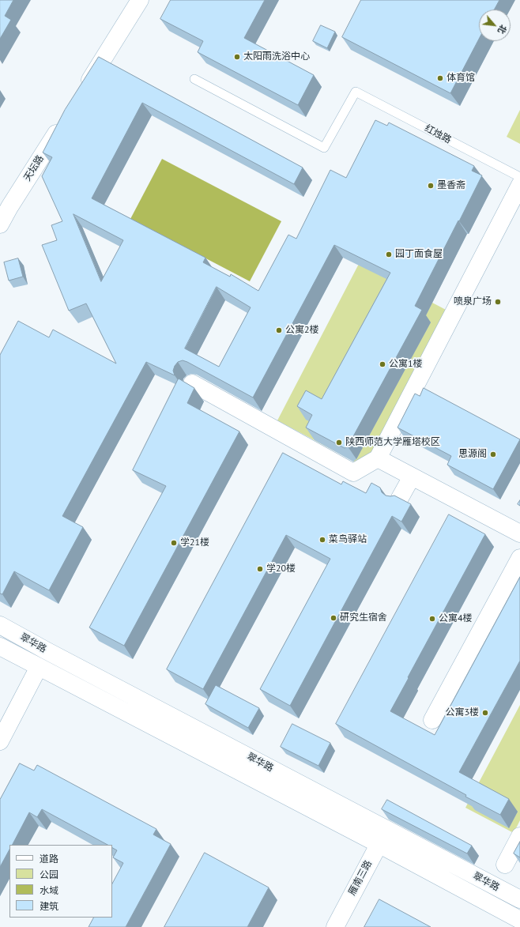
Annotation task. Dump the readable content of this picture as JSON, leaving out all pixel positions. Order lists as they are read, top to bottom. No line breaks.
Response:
{"streets":{"street":["天坛路","翠华路","雁南三路"],"lane":["红烛路"]},"crossings":[["翠华路","雁南三路"]],"places":["太阳雨洗浴中心","体育馆","墨香斋","园丁面食屋","喷泉广场","公寓2楼","公寓1楼","陕西师范大学雁塔校区","思源阁","菜鸟驿站","学21楼","学20楼","研究生宿舍","公寓4楼","公寓3楼"],"legend":["道路","公园","水域","建筑"],"north":"bottom right"}
